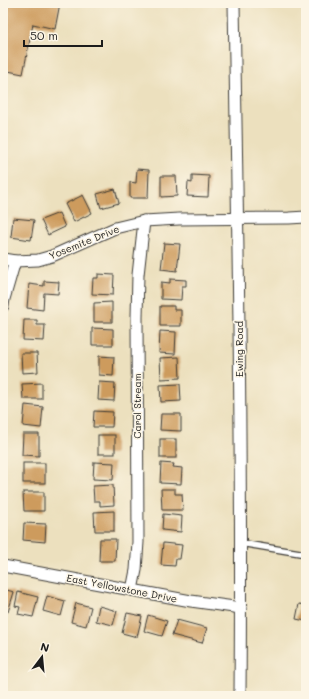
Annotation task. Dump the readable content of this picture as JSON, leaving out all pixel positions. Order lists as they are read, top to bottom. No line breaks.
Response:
{"streets":{"street":["Yosemite Drive","Ewing Road","Carol Stream","East Yellowstone Drive"]},"crossings":[["Yosemite Drive","Ewing Road"],["Yosemite Drive","Carol Stream"],["Ewing Road","East Yellowstone Drive"],["Carol Stream","East Yellowstone Drive"]],"scale_bar":"50 m","north":"top"}
